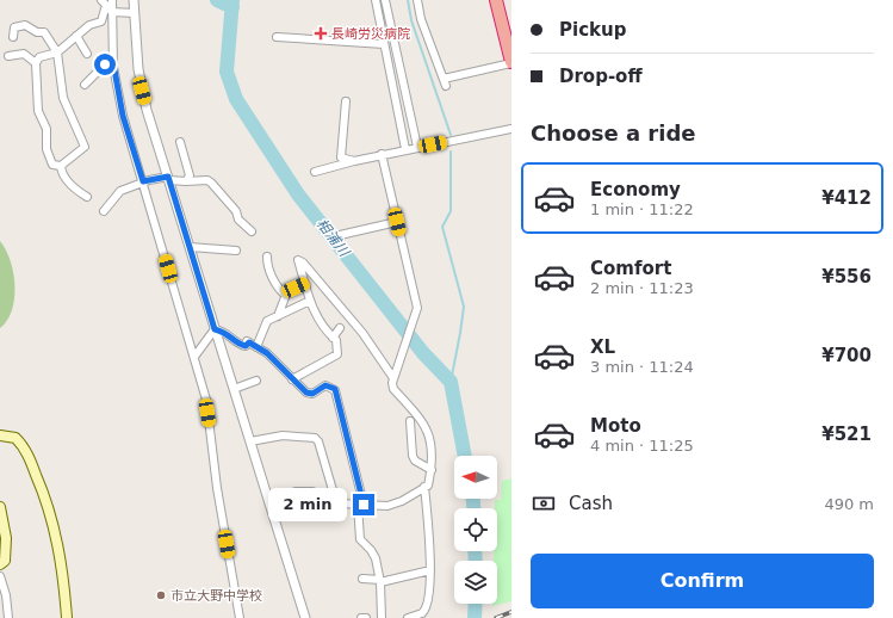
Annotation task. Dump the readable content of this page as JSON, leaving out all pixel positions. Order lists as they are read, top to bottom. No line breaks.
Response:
{"water":["相浦川"],"places":{"health":["長崎労災病院"],"other":["市立大野中学校"]},"north":"left","page":{"banner":["Pickup","Drop-off"],"heading":"Choose a ride","list":[{"name":"Economy","note":"1 min · 11:22","value":"¥412"},{"name":"Comfort","note":"2 min · 11:23","value":"¥556"},{"name":"XL","note":"3 min · 11:24","value":"¥700"},{"name":"Moto","note":"4 min · 11:25","value":"¥521"}],"pay":["Cash","490 m"],"bubble":"2 min","buttons":"Confirm"}}
